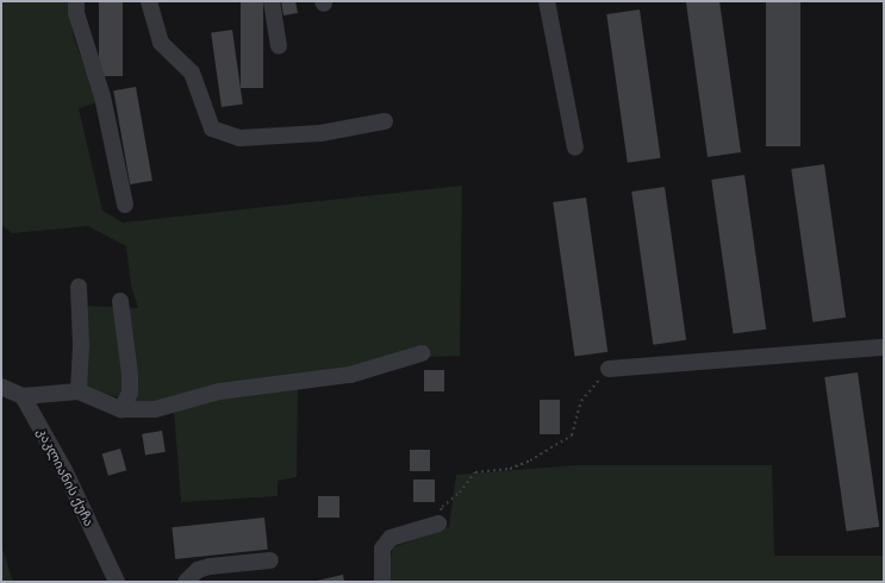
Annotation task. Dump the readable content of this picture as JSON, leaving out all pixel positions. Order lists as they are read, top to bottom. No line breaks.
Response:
{"streets":{"street":["კაკლიანის ქუჩა"]}}
